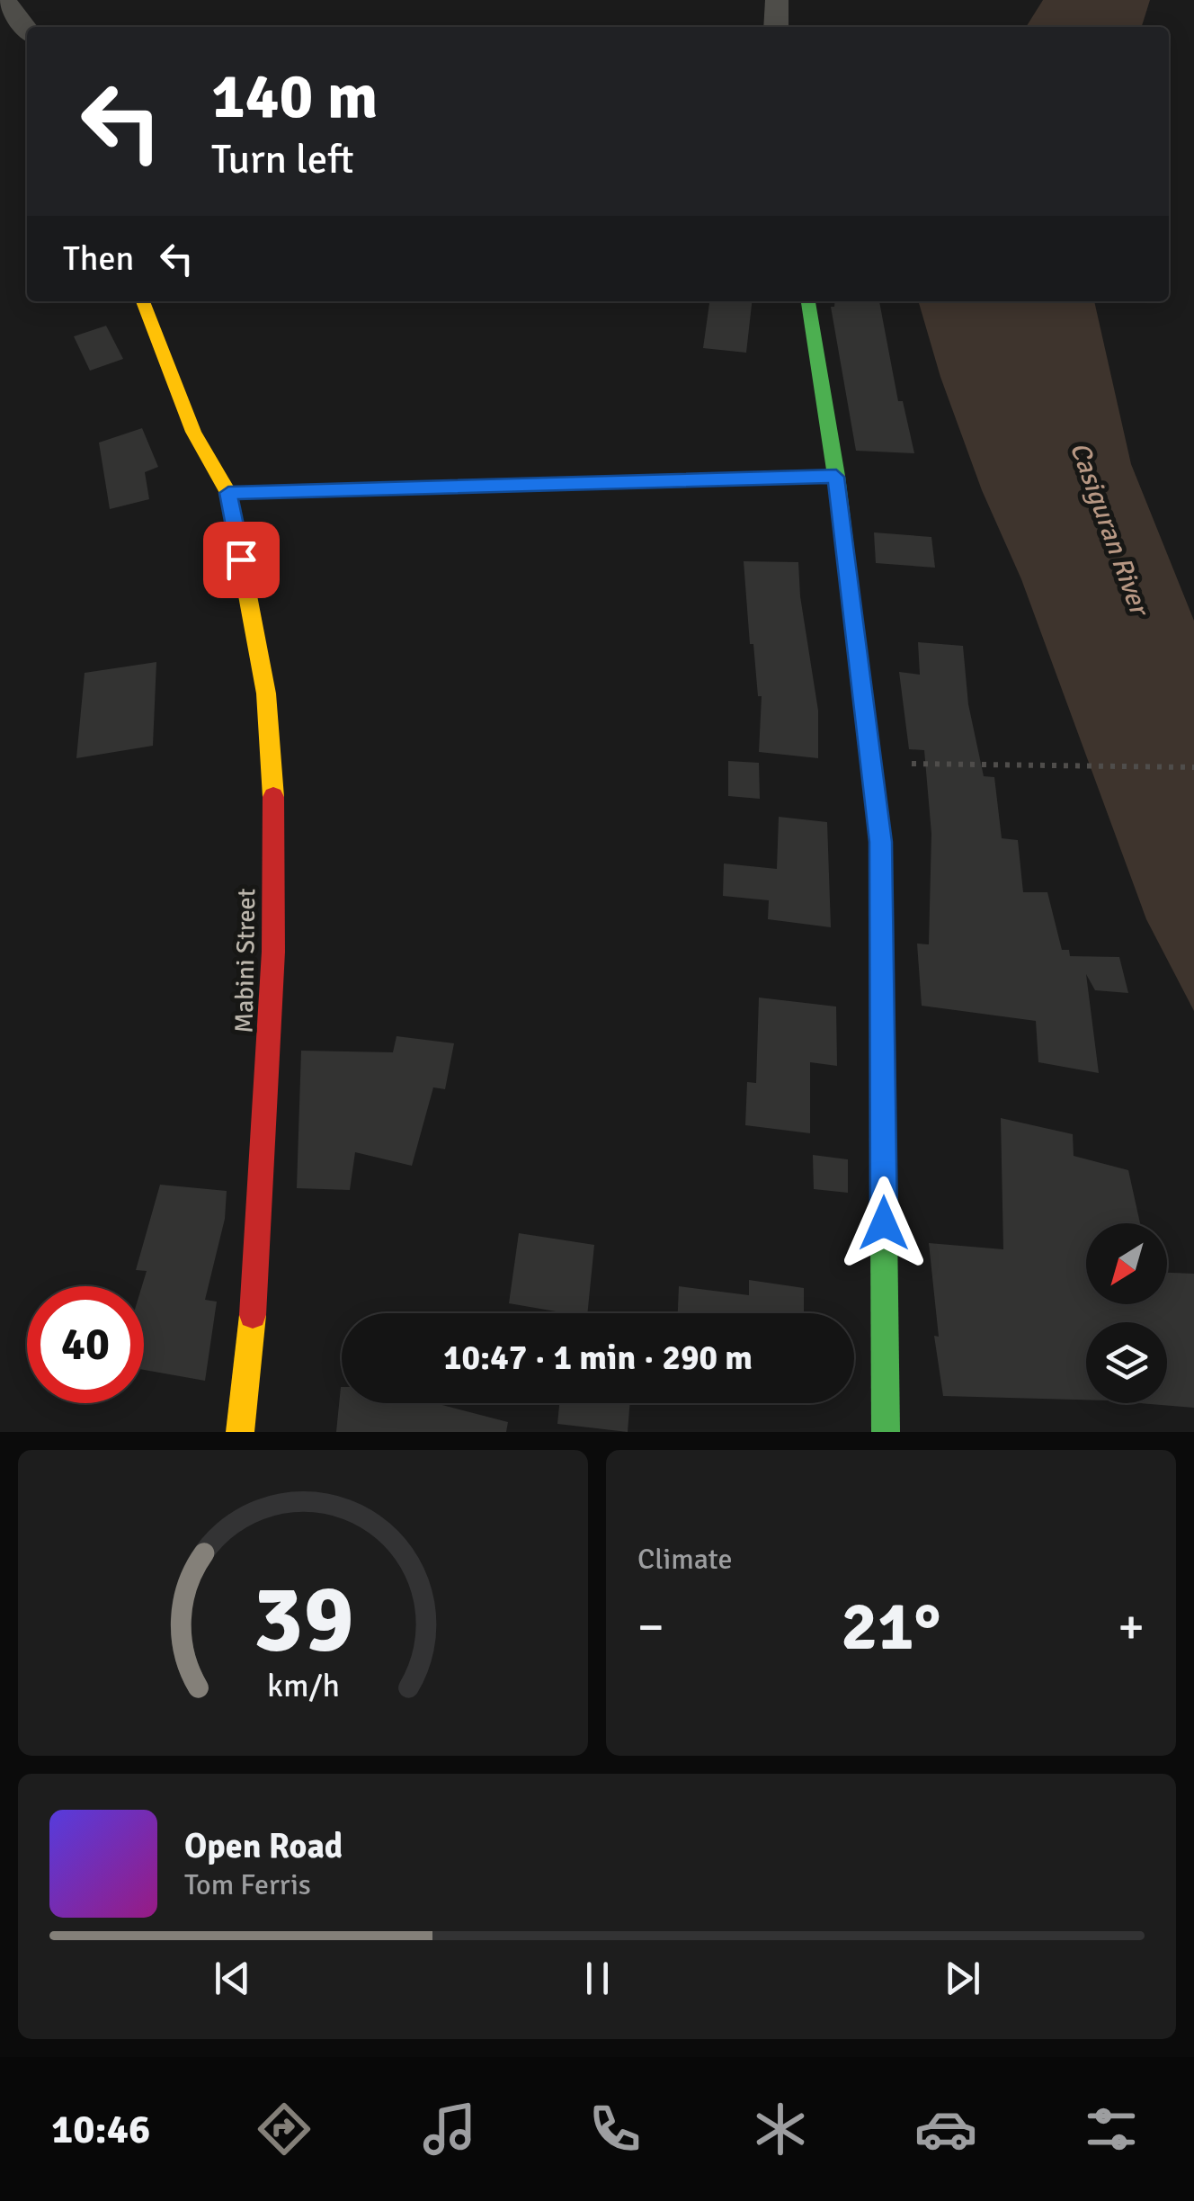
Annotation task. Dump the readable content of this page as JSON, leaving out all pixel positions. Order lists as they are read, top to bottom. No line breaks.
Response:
{"streets":{"street":["Mabini Street"]},"water":["Casiguran River"],"north":"bottom left","page":{"turn":["140 m","Turn left"],"then":"Then","limit":"40","trip":"10:47 · 1 min · 290 m","tile":"Climate","heat":["−","21°","+"],"song":["Open Road","Tom Ferris"],"tabs":"10:46","gauge":["39","km/h"]}}
